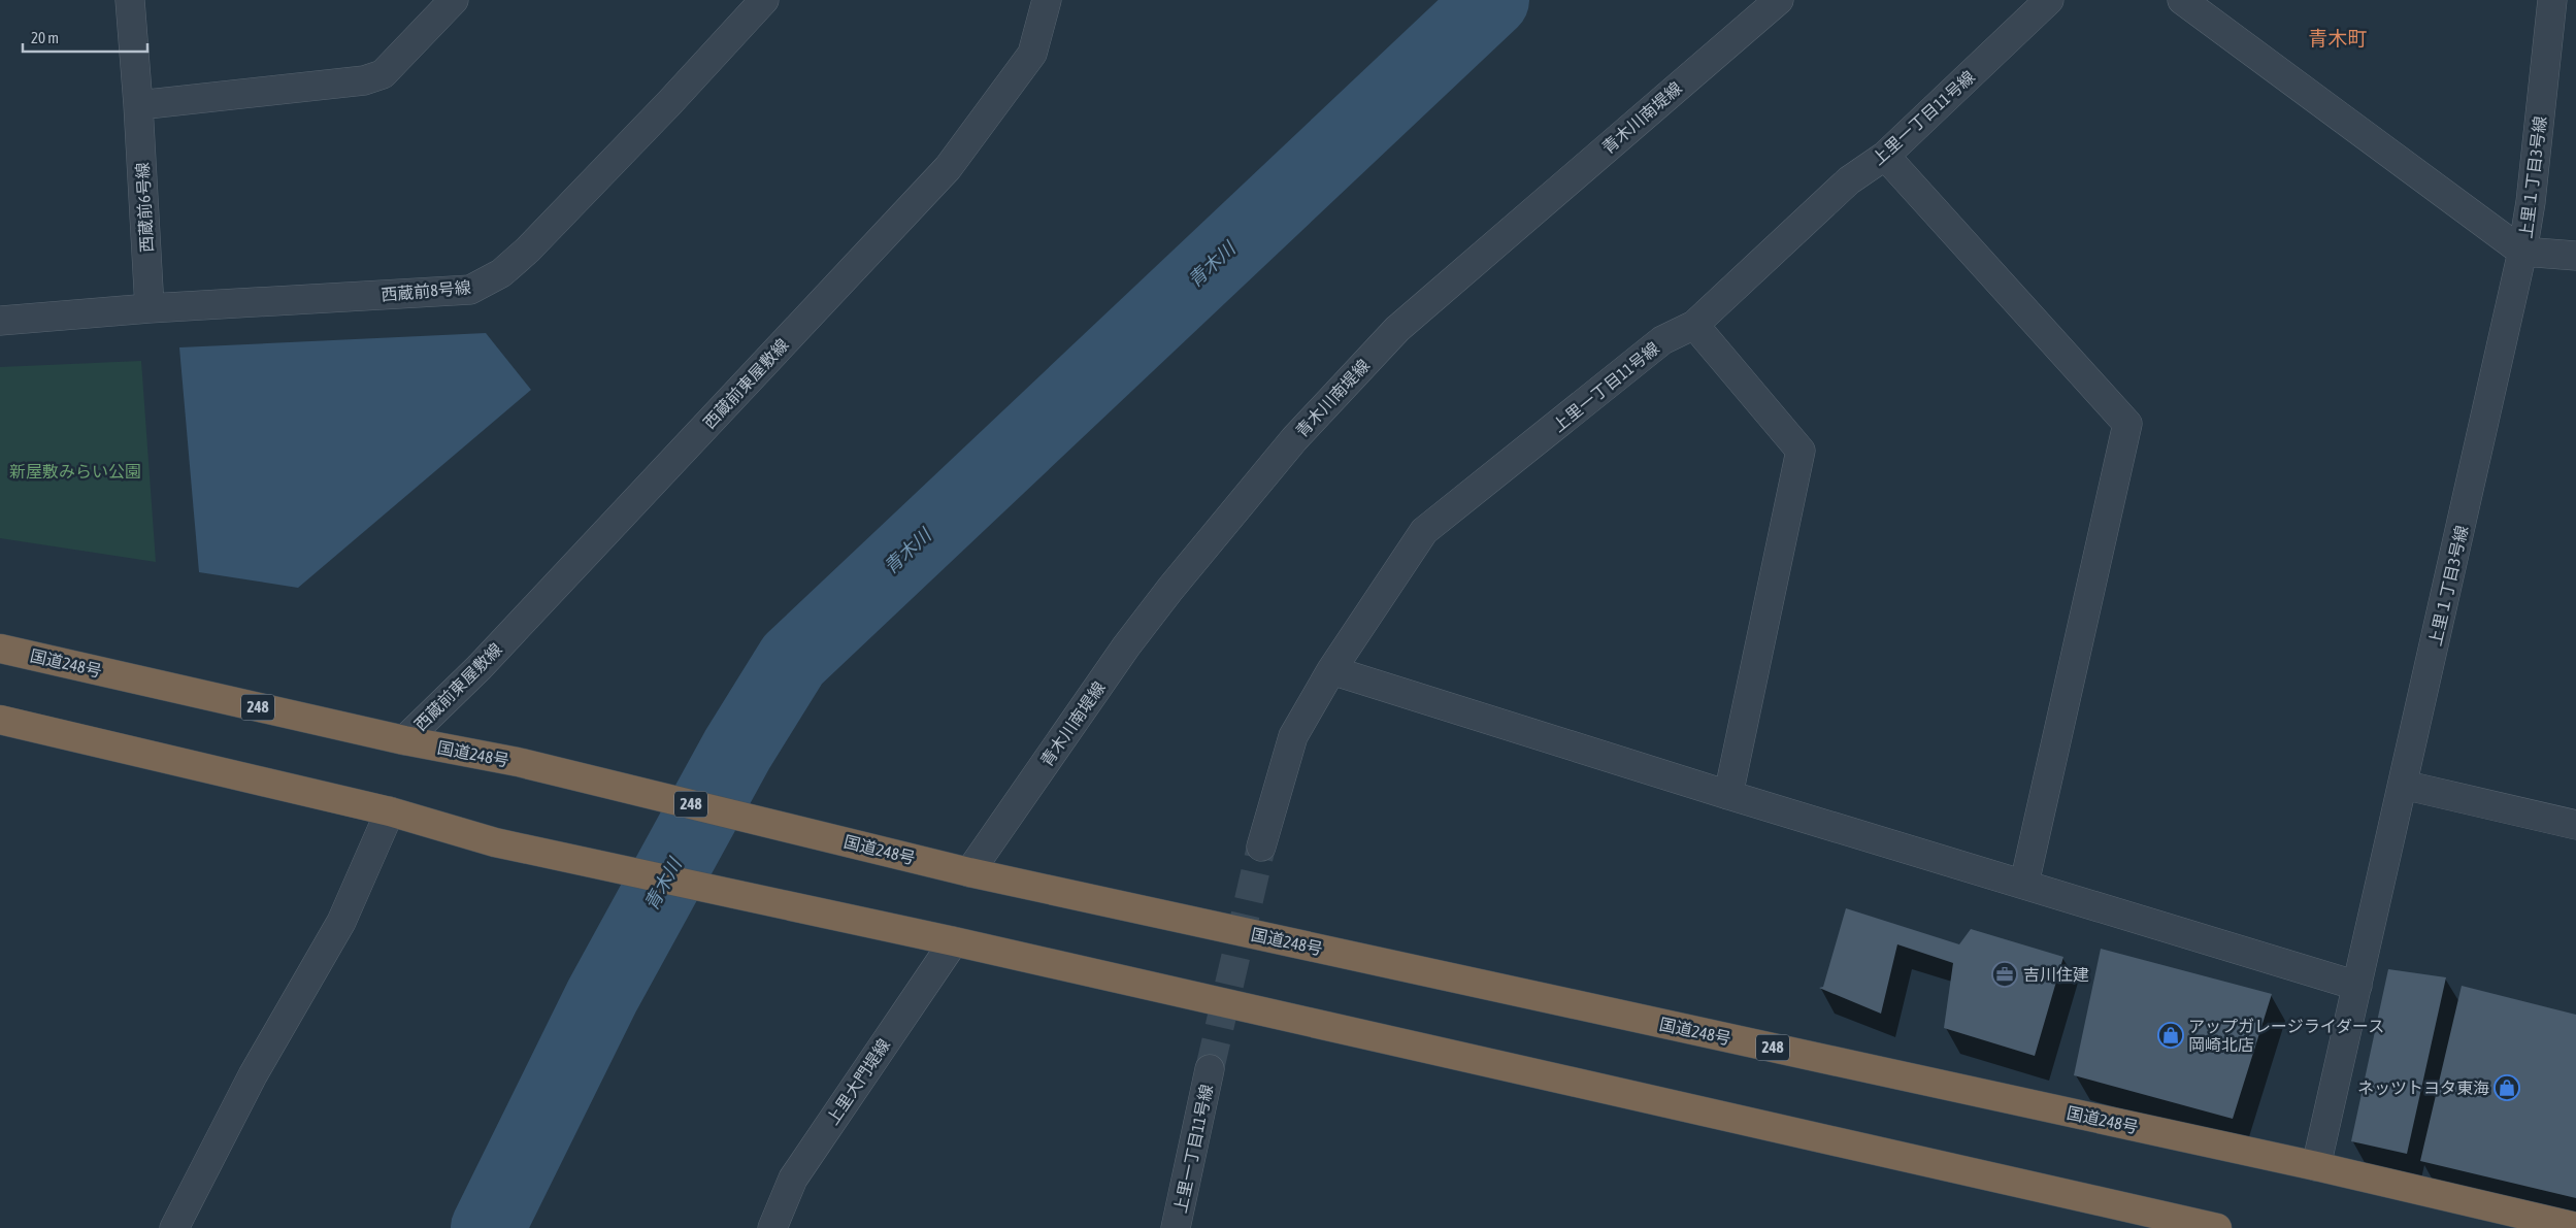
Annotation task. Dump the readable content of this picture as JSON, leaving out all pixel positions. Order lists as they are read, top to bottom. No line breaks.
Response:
{"streets":{"highway":["国道248号","248"],"street":["青木川南堤線","上里一丁目11号線","上里１丁目3号線","西蔵前6号線","西蔵前8号線","西蔵前東屋敷線","上里大門堤線"]},"crossings":[["青木川南堤線","国道248号"],["上里１丁目3号線","国道248号"],["西蔵前6号線","西蔵前8号線"],["西蔵前東屋敷線","国道248号"]],"districts":["青木町"],"water":["青木川"],"parks":["新屋敷みらい公園"],"places":{"office":["吉川住建"],"shop":["アップガレージライダース 岡崎北店","ネッツトヨタ東海"]},"scale_bar":"20 m"}
